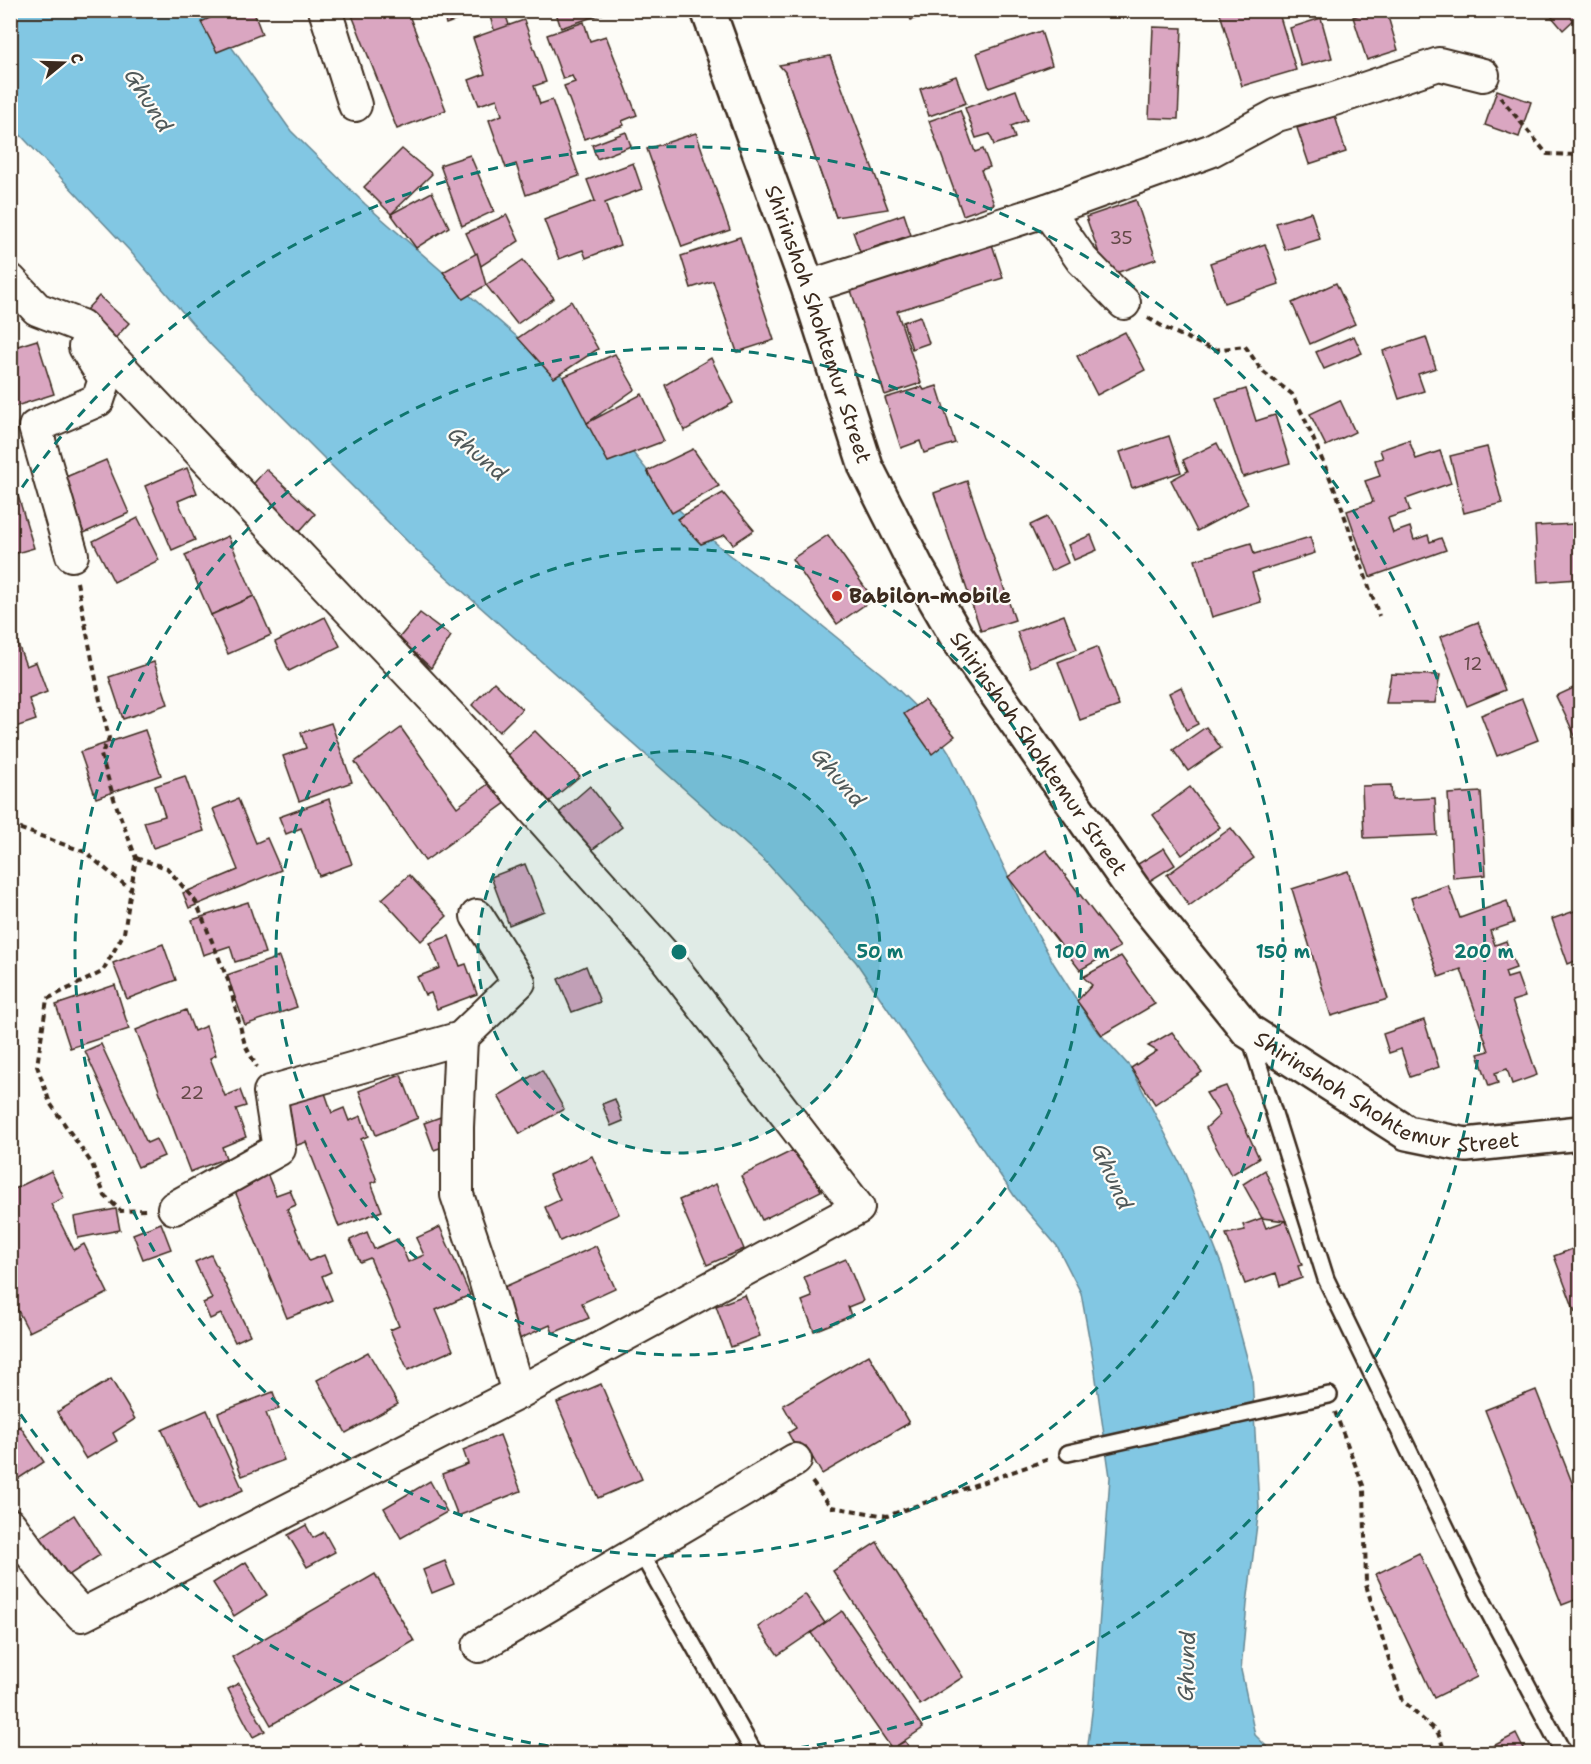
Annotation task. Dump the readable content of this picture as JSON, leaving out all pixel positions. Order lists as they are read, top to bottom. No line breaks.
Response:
{"streets":{"main road":["Shirinshoh Shohtemur Street"]},"water":["Ghund"],"places":["Babilon-mobile"],"house_numbers":["35","12","22"],"north":"right","rings":["50 m","100 m","150 m","200 m"]}
